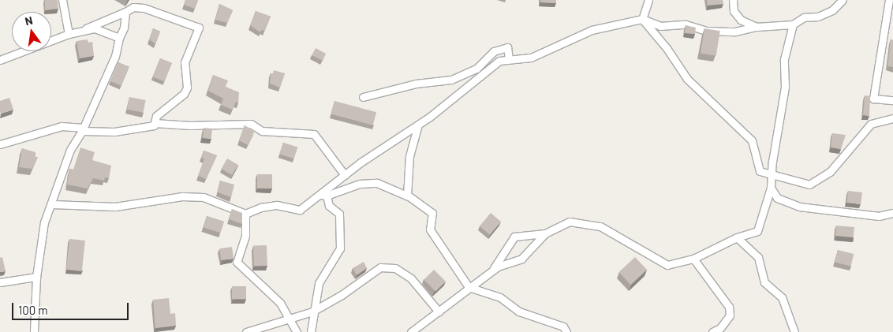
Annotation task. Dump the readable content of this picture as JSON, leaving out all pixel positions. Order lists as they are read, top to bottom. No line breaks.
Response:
{"scale_bar":"100 m","north":"top"}
